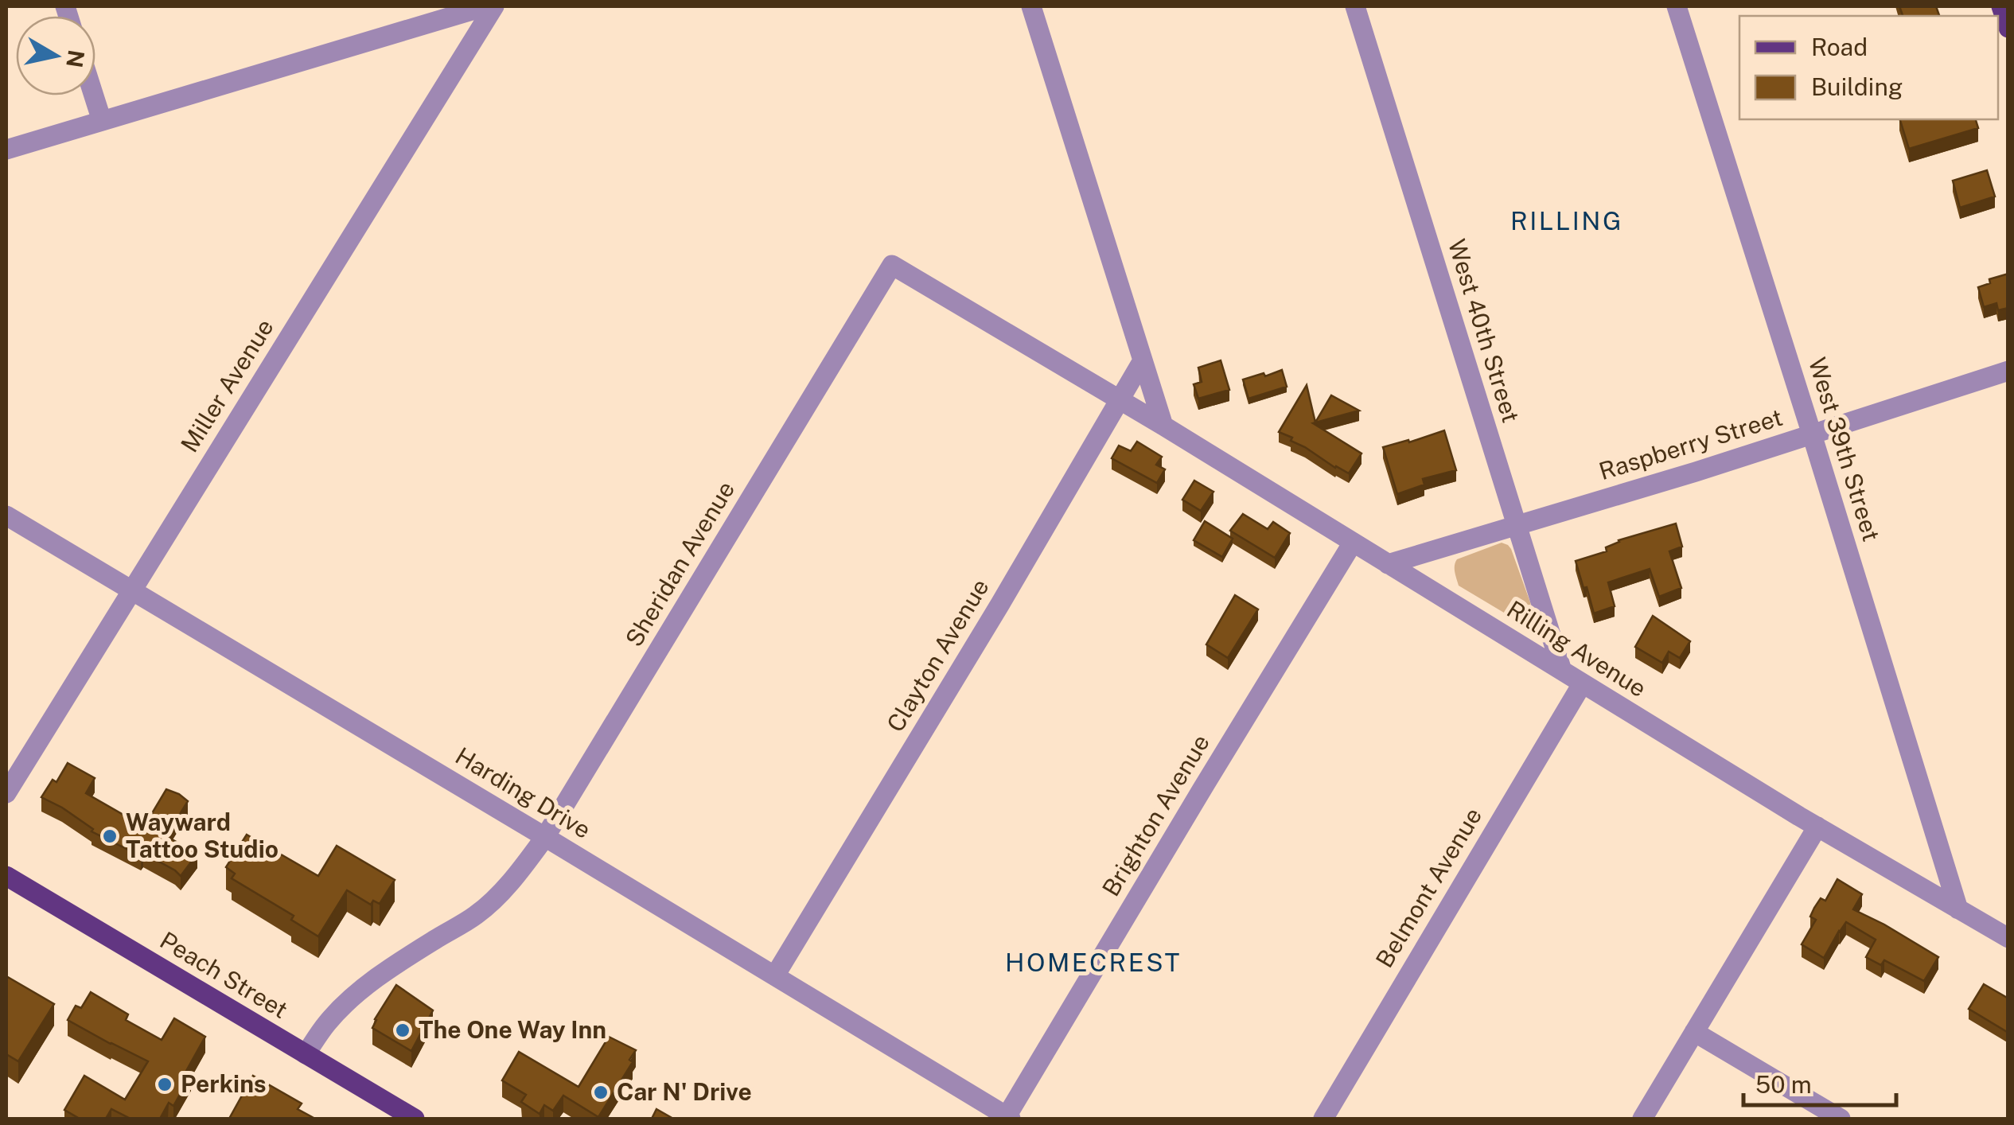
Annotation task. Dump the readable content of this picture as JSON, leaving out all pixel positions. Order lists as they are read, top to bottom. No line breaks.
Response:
{"streets":{"main road":["Peach Street"],"street":["West 40th Street","Miller Avenue","Raspberry Street","West 39th Street","Sheridan Avenue","Rilling Avenue","Clayton Avenue","Harding Drive","Brighton Avenue","Belmont Avenue"]},"crossings":[["West 40th Street","Raspberry Street"],["West 40th Street","Rilling Avenue"],["Miller Avenue","Harding Drive"],["Raspberry Street","West 39th Street"],["Raspberry Street","Rilling Avenue"],["West 39th Street","Rilling Avenue"],["Sheridan Avenue","Rilling Avenue"],["Sheridan Avenue","Clayton Avenue"],["Sheridan Avenue","Harding Drive"],["Sheridan Avenue","Peach Street"],["Rilling Avenue","Clayton Avenue"],["Rilling Avenue","Brighton Avenue"],["Rilling Avenue","Belmont Avenue"],["Clayton Avenue","Harding Drive"],["Harding Drive","Brighton Avenue"]],"districts":["RILLING","HOMECREST"],"places":["Wayward Tattoo Studio","The One Way Inn","Perkins","Car N' Drive"],"legend":["Road","Building"],"scale_bar":"50 m","north":"right"}
